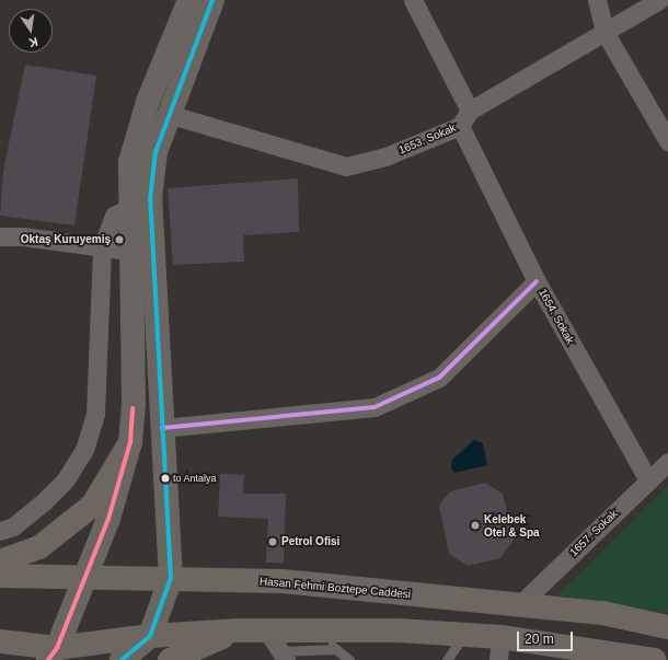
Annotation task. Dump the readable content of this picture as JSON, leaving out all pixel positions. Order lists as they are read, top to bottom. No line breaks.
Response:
{"streets":{"main road":["Hasan Fehmi Boztepe Caddesi"],"street":["1653. Sokak","1654. Sokak","1657. Sokak"]},"crossings":[["1653. Sokak","1654. Sokak"],["1654. Sokak","1657. Sokak"],["1657. Sokak","Hasan Fehmi Boztepe Caddesi"]],"places":["Oktaş Kuruyemiş","to Antalya","Kelebek Otel & Spa","Petrol Ofisi"],"scale_bar":"20 m","north":"bottom"}
